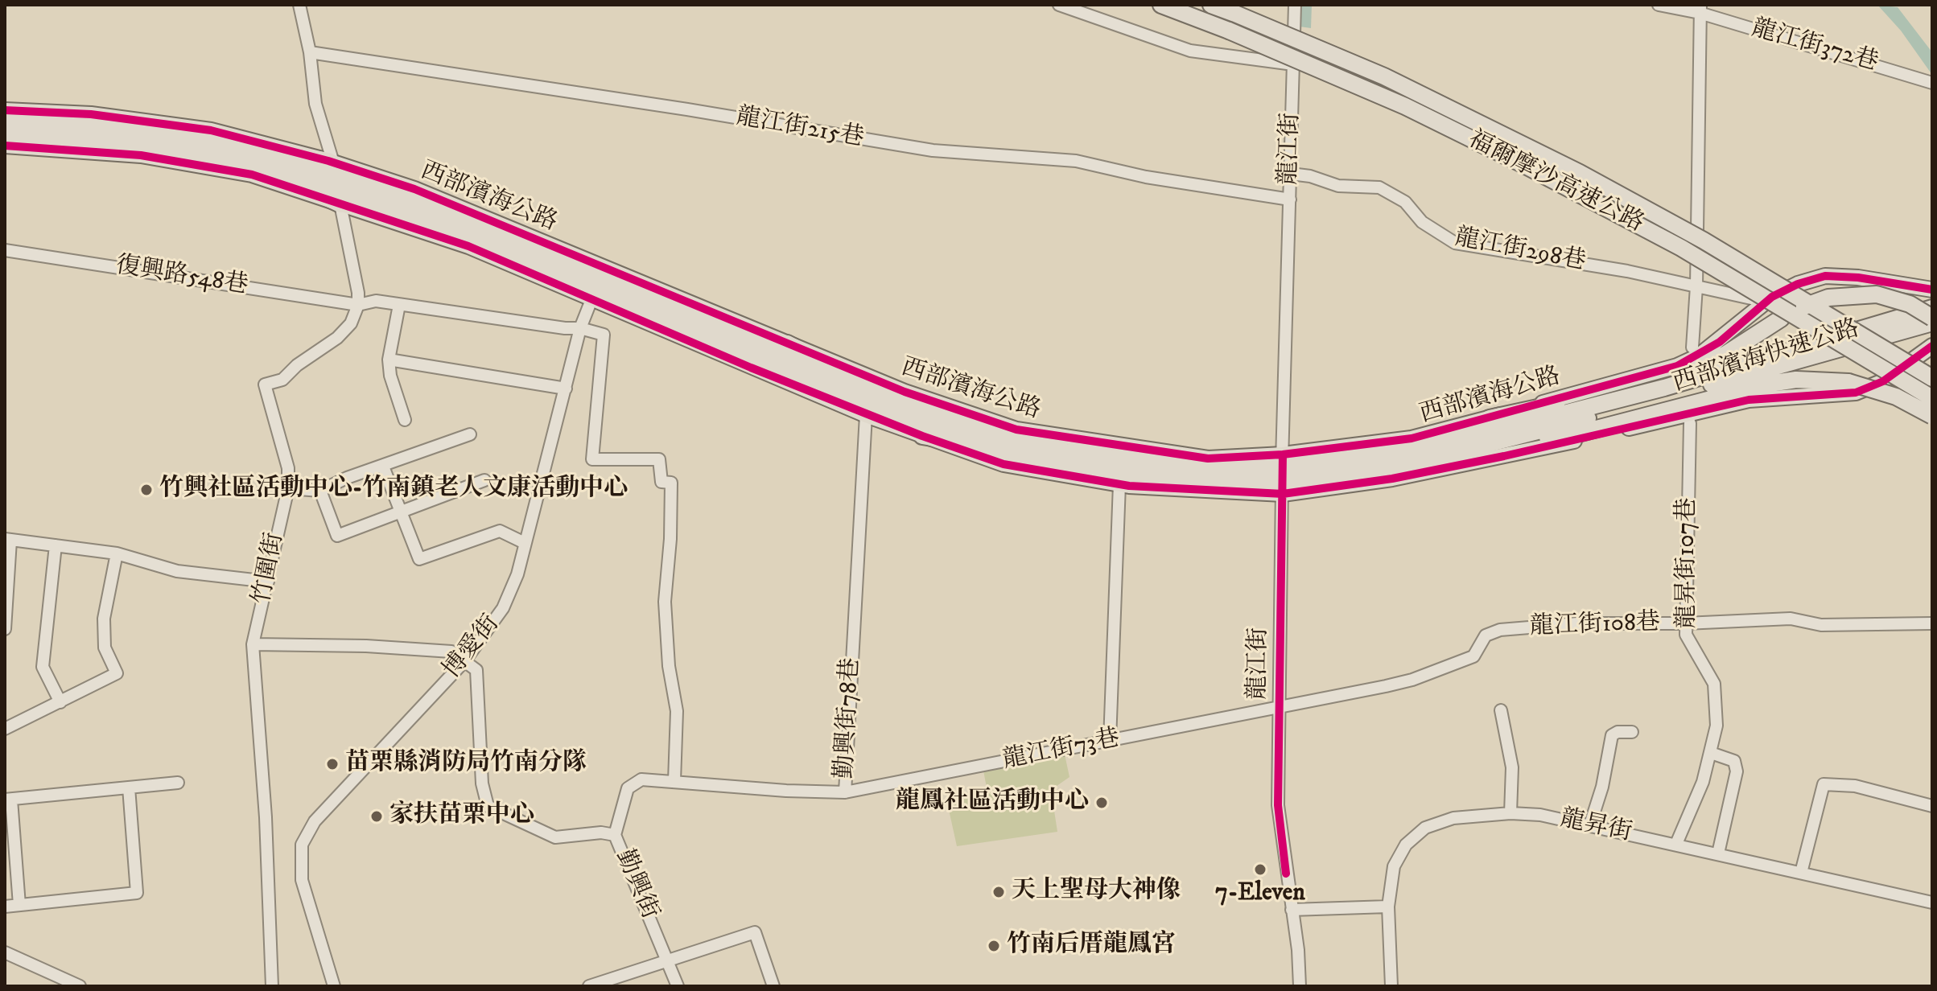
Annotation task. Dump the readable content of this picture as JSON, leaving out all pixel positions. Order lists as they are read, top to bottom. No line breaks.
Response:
{"streets":{"highway":["福爾摩沙高速公路","西部濱海快速公路"],"main road":["西部濱海公路"],"street":["龍江街372巷","龍江街215巷","龍江街","龍江街298巷","復興路548巷","龍昇街107巷","竹圍街","龍江街108巷","博愛街","勤興街78巷","龍江街73巷","龍昇街","勤興街"]},"crossings":[["龍江街215巷","龍江街"],["龍江街","西部濱海公路"],["龍江街","龍江街298巷"],["龍江街","西部濱海快速公路"],["龍江街","龍江街108巷"],["龍江街","龍江街73巷"],["西部濱海公路","龍江街298巷"],["西部濱海公路","西部濱海快速公路"],["西部濱海公路","博愛街"],["西部濱海公路","勤興街78巷"],["復興路548巷","竹圍街"],["復興路548巷","博愛街"],["西部濱海快速公路","博愛街"],["龍昇街107巷","龍江街108巷"],["龍昇街107巷","龍昇街"],["龍江街108巷","龍江街73巷"],["博愛街","勤興街"],["勤興街78巷","龍江街73巷"],["勤興街78巷","勤興街"]],"places":["竹興社區活動中心-竹南鎮老人文康活動中心","苗栗縣消防局竹南分隊","龍鳳社區活動中心","家扶苗栗中心","7-Eleven","天上聖母大神像","竹南后厝龍鳳宮"]}
